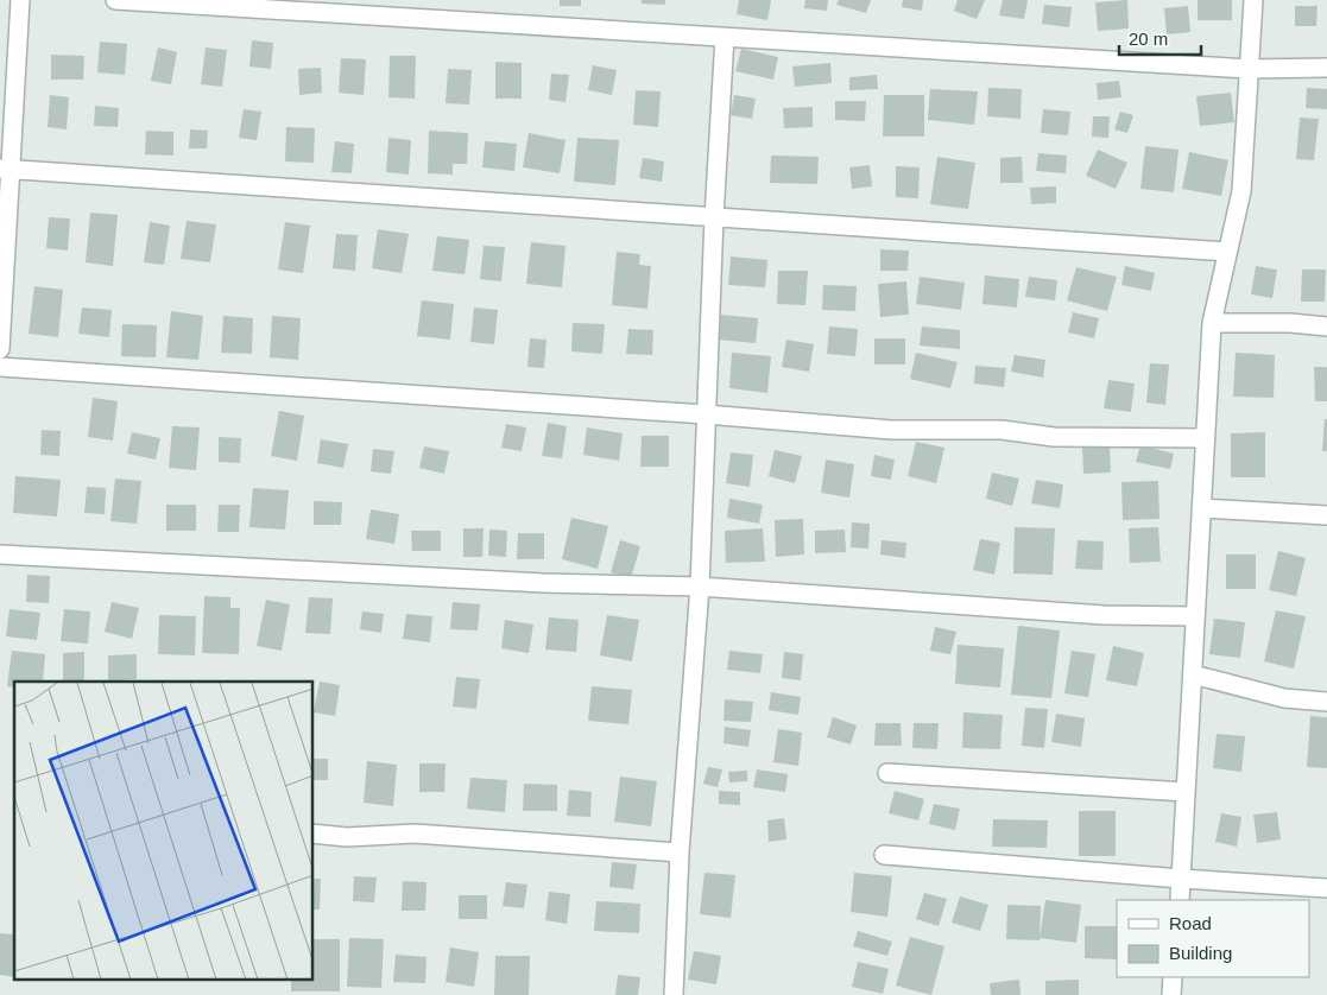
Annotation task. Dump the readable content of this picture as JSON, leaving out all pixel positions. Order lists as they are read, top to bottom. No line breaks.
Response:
{"legend":["Road","Building"],"scale_bar":"20 m"}
